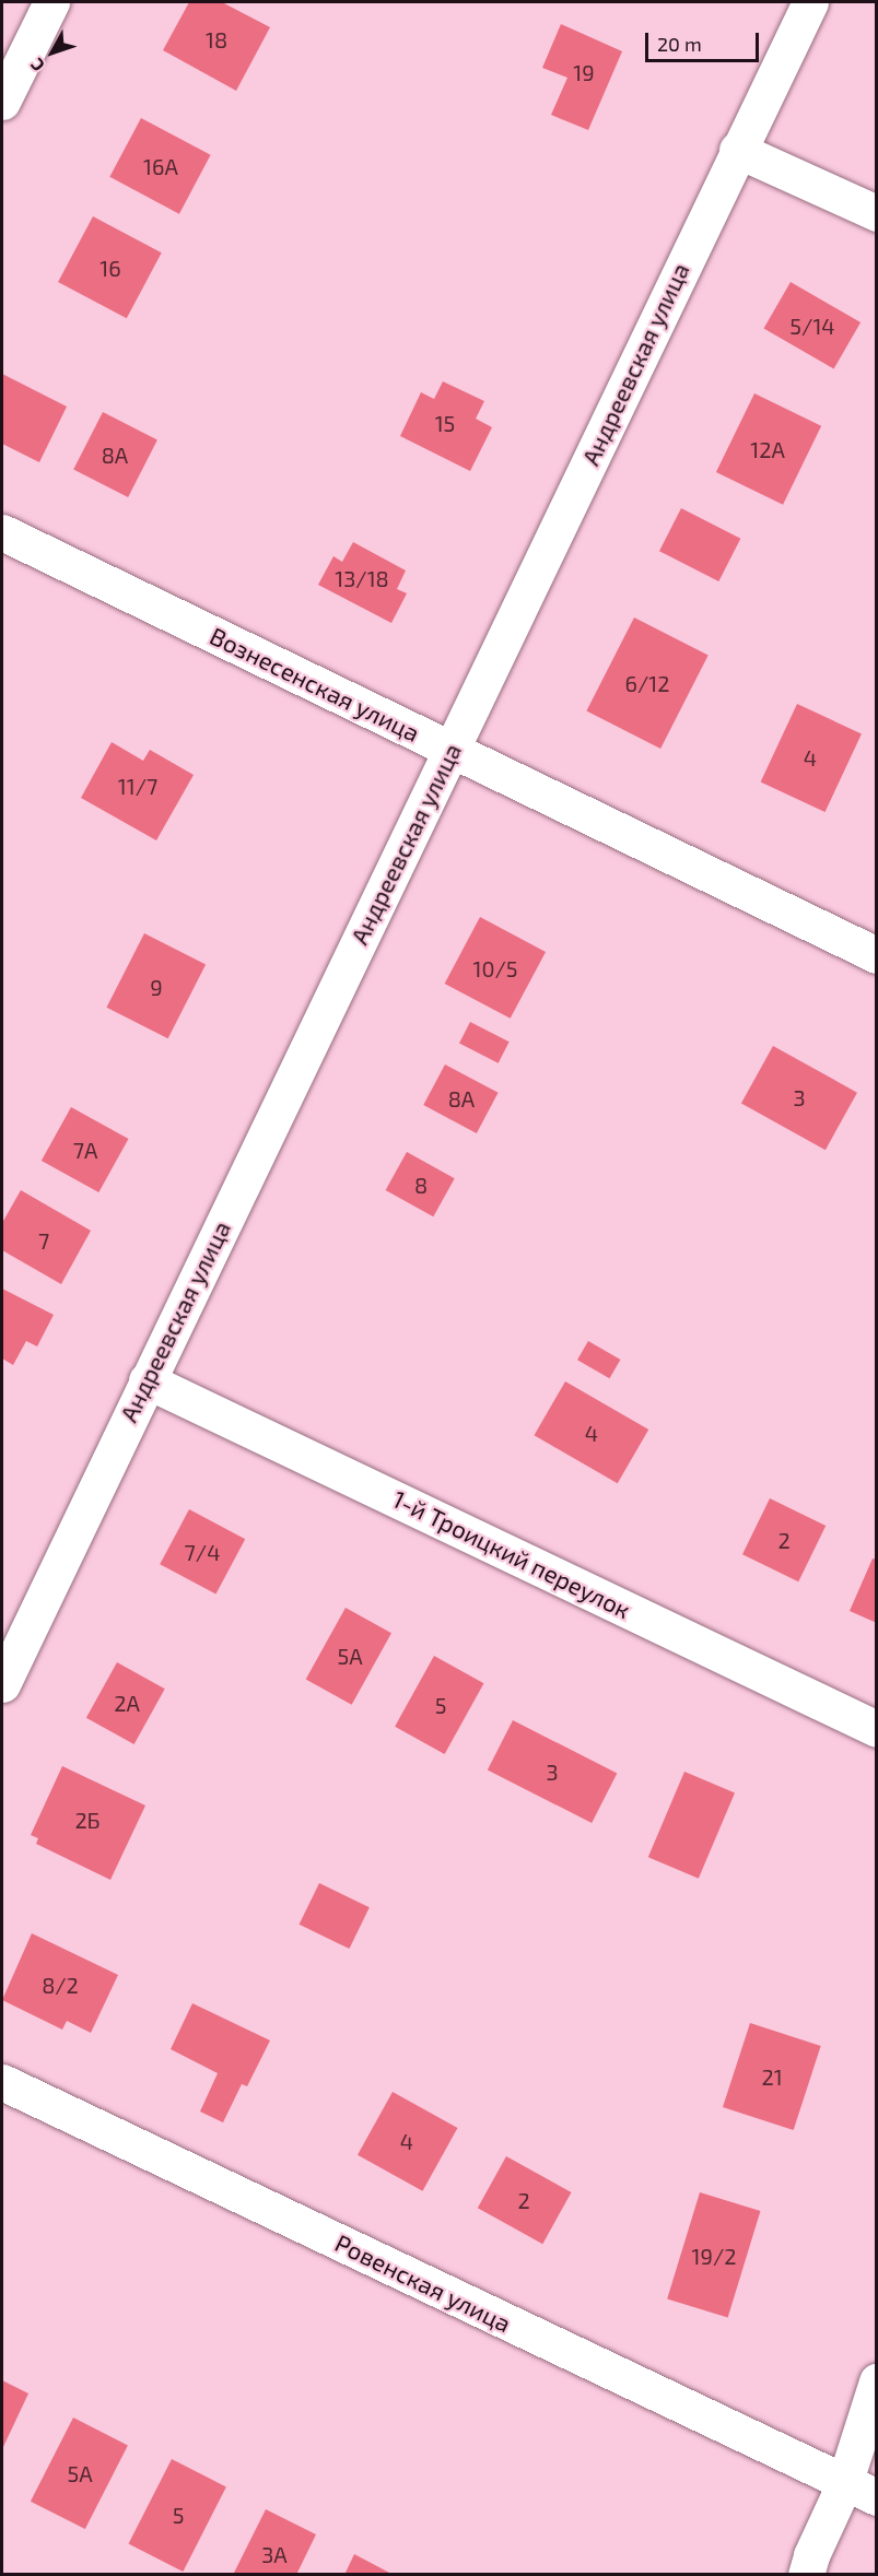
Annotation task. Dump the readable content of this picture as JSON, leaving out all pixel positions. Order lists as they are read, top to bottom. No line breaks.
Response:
{"streets":{"street":["Андреевская улица","Вознесенская улица","1-й Троицкий переулок","Ровенская улица"]},"crossings":[["Андреевская улица","Вознесенская улица"],["Андреевская улица","1-й Троицкий переулок"]],"house_numbers":["18","19","16А","16","5/14","15","12А","8А","13/18","6/12","4","11/7","10/5","9","3","8А","7А","8","7","4","2","7/4","5А","2А","5","3","2Б","8/2","21","4","2","19/2","5А","5","3А"],"scale_bar":"20 m","north":"bottom left"}
